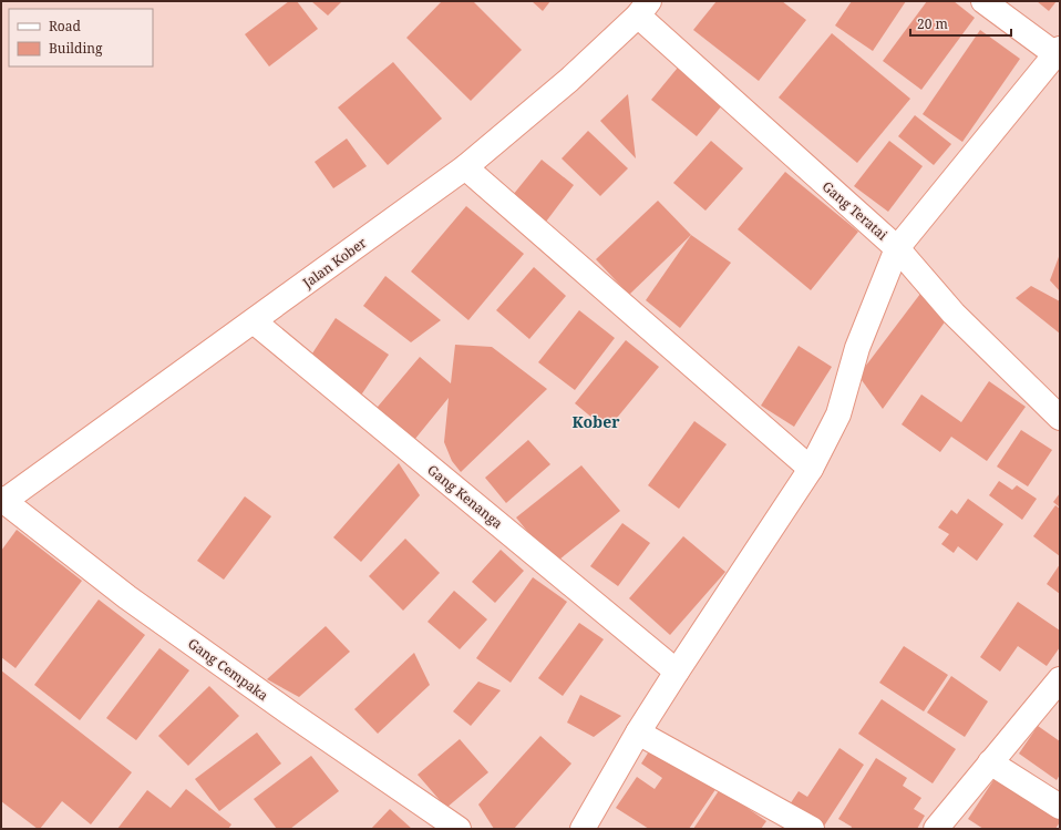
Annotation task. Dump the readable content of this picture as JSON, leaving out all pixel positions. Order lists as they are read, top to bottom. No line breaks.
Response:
{"streets":{"street":["Gang Teratai","Jalan Kober","Gang Kenanga","Gang Cempaka"]},"crossings":[["Gang Teratai","Jalan Kober"],["Jalan Kober","Gang Kenanga"],["Jalan Kober","Gang Cempaka"]],"districts":["Kober"],"legend":["Road","Building"],"scale_bar":"20 m"}
